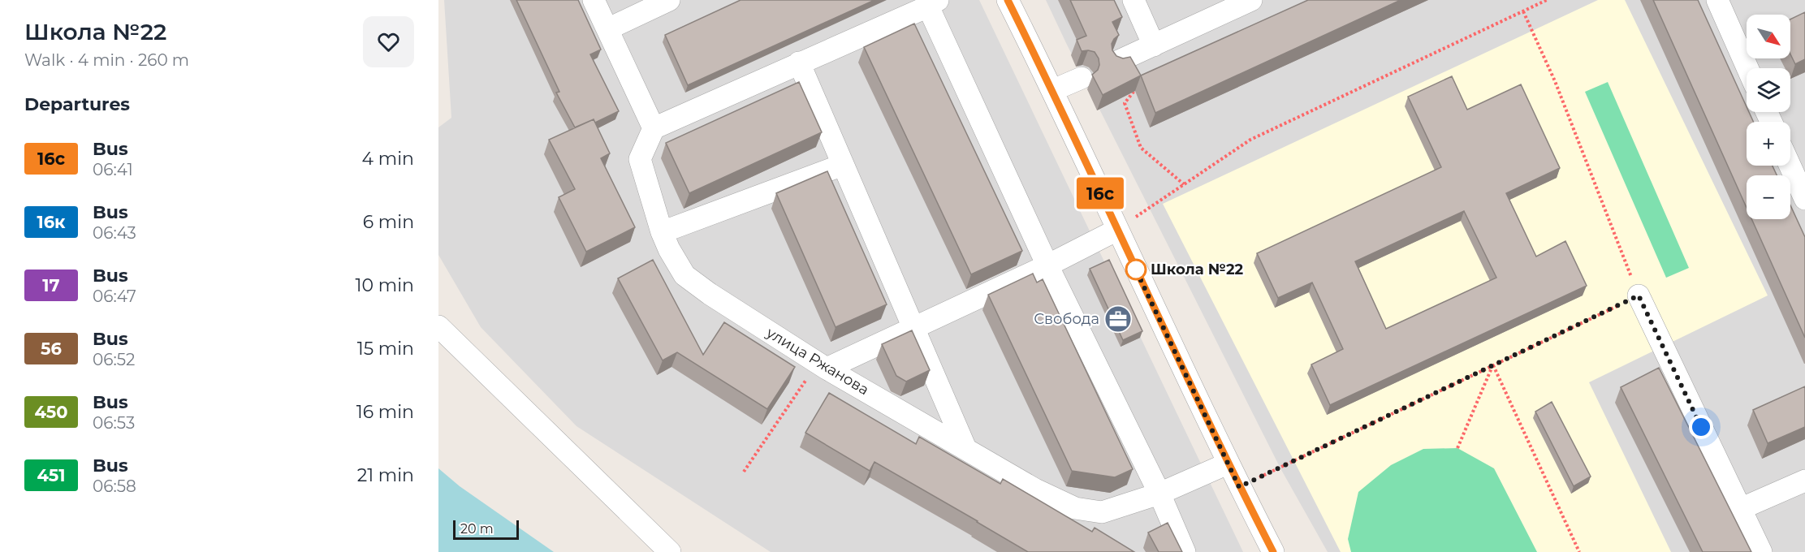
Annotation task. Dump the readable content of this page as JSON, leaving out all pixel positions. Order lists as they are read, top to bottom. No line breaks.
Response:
{"streets":{"street":["улица Ржанова"]},"places":{"other":["Школа №22"],"office":["Свобода"]},"lines":["bus line 16с"],"scale_bar":"20 m","north":"bottom right","page":{"heading":[["Школа №22","Walk · 4 min · 260 m"],"Departures"],"on_map":"16с","map_buttons":["+","−"],"list":[{"mark":"16с","name":"Bus","note":"06:41","value":"4 min"},{"mark":"16к","name":"Bus","note":"06:43","value":"6 min"},{"mark":"17","name":"Bus","note":"06:47","value":"10 min"},{"mark":"56","name":"Bus","note":"06:52","value":"15 min"},{"mark":"450","name":"Bus","note":"06:53","value":"16 min"},{"mark":"451","name":"Bus","note":"06:58","value":"21 min"}],"scale":"20 m"}}
